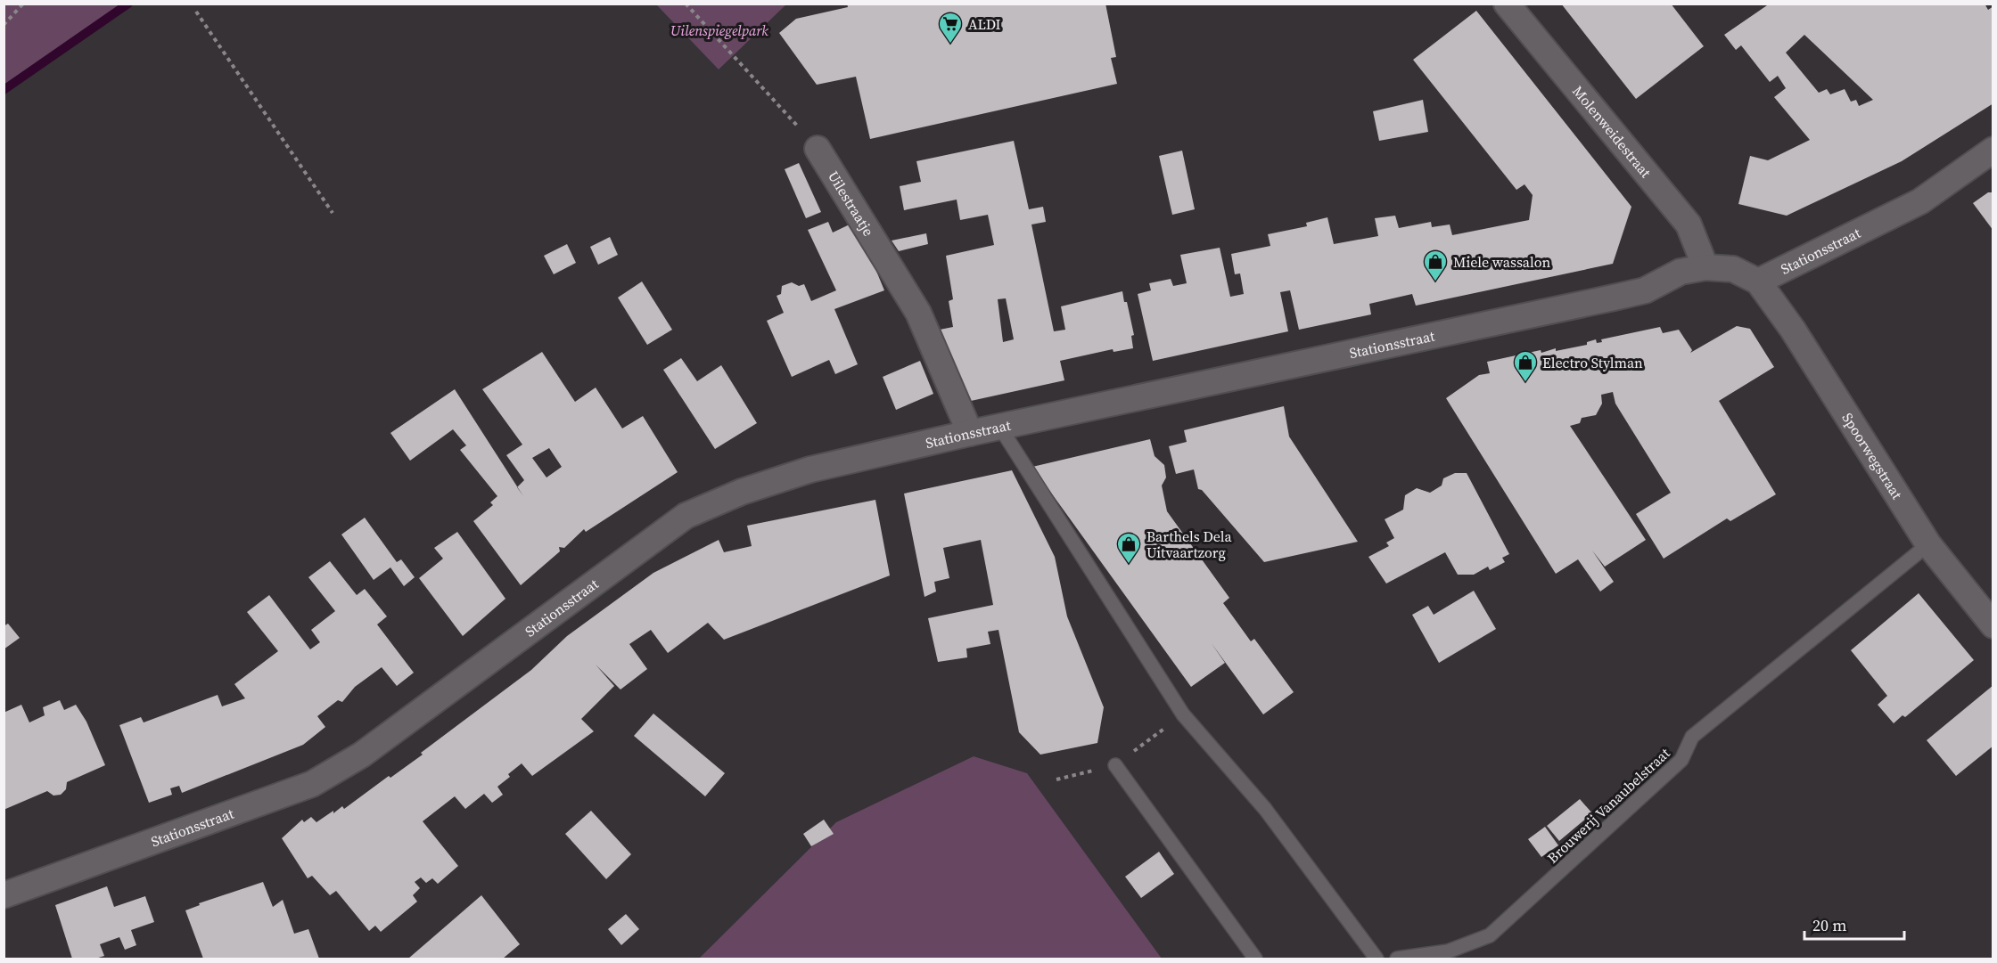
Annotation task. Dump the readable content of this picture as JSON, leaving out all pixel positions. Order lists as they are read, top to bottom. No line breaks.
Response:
{"streets":{"street":["Molenweidestraat","Uilestraatje","Stationsstraat","Spoorwegstraat"],"lane":["Brouwerij Vanaubelstraat"]},"crossings":[["Molenweidestraat","Stationsstraat"],["Uilestraatje","Stationsstraat"],["Stationsstraat","Spoorwegstraat"],["Spoorwegstraat","Brouwerij Vanaubelstraat"]],"parks":["Uilenspiegelpark"],"places":{"supermarket":["ALDI"],"shop":["Miele wassalon","Electro Stylman","Barthels Dela Uitvaartzorg"]},"scale_bar":"20 m"}
